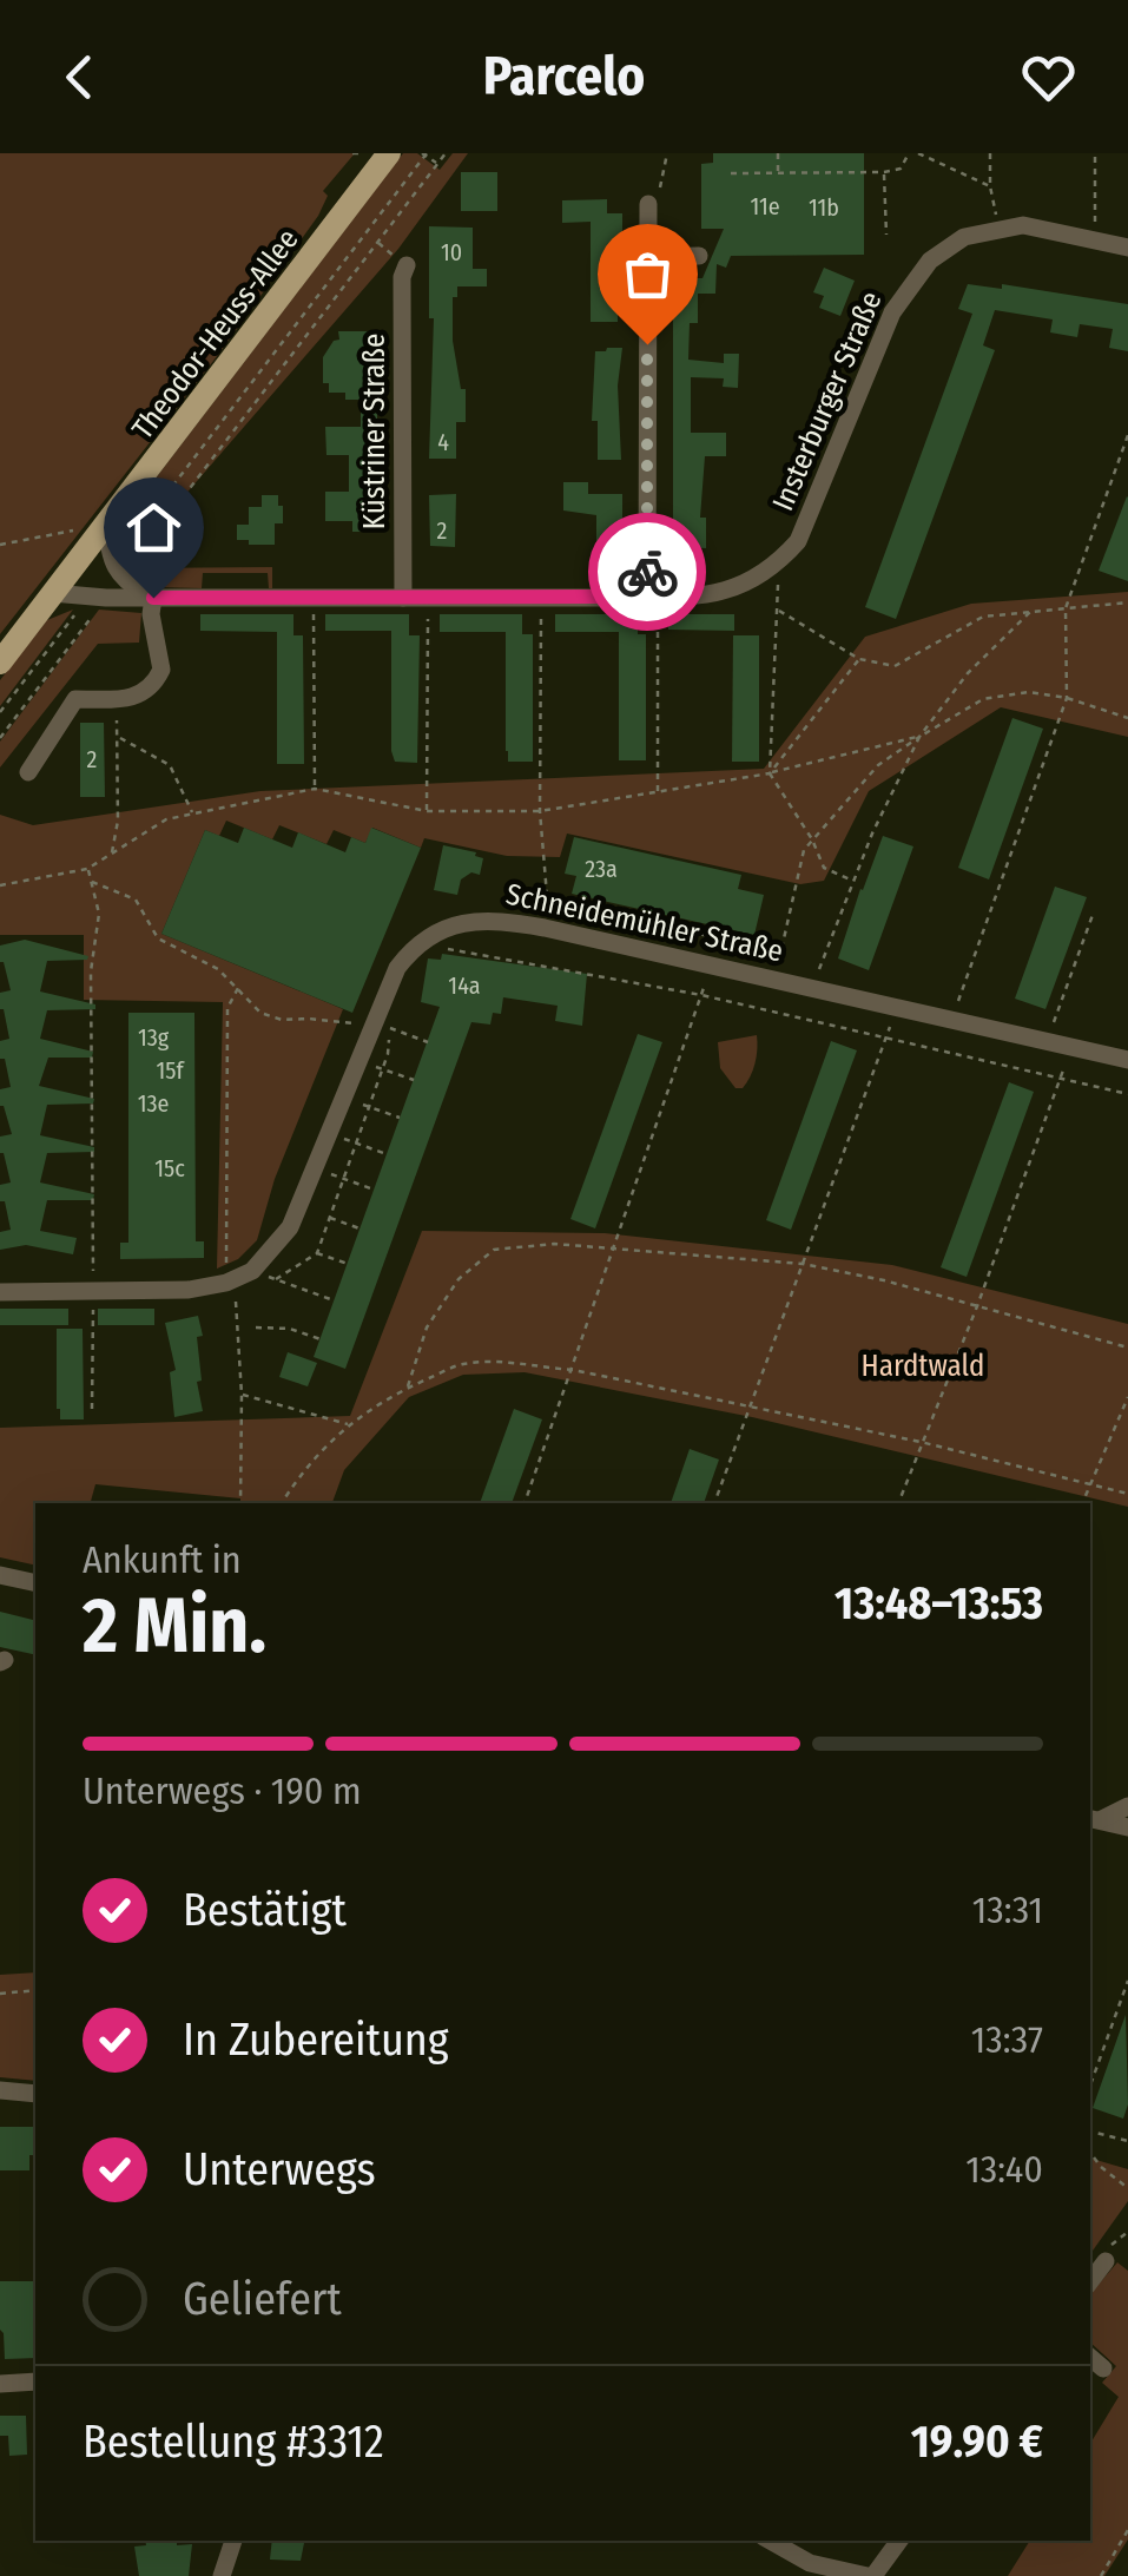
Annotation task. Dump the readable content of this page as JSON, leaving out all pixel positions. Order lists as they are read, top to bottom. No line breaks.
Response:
{"streets":{"main road":["Theodor-Heuss-Allee"],"street":["Insterburger Straße","Küstriner Straße","Schneidemühler Straße"]},"crossings":[["Theodor-Heuss-Allee","Insterburger Straße"],["Insterburger Straße","Küstriner Straße"]],"parks":["Hardtwald"],"house_numbers":["11e","11b","10","4","2","2","23a","14a","13g","15f","13e","15c"],"page":{"header":"Parcelo","heading":["2 Min.","Ankunft in","13:48–13:53"],"panel":["Bestellung #3312","19.90 €"],"bar":"Unterwegs · 190 m","list":[["Bestätigt","13:31"],["In Zubereitung","13:37"],["Unterwegs","13:40"],"Geliefert"]}}
